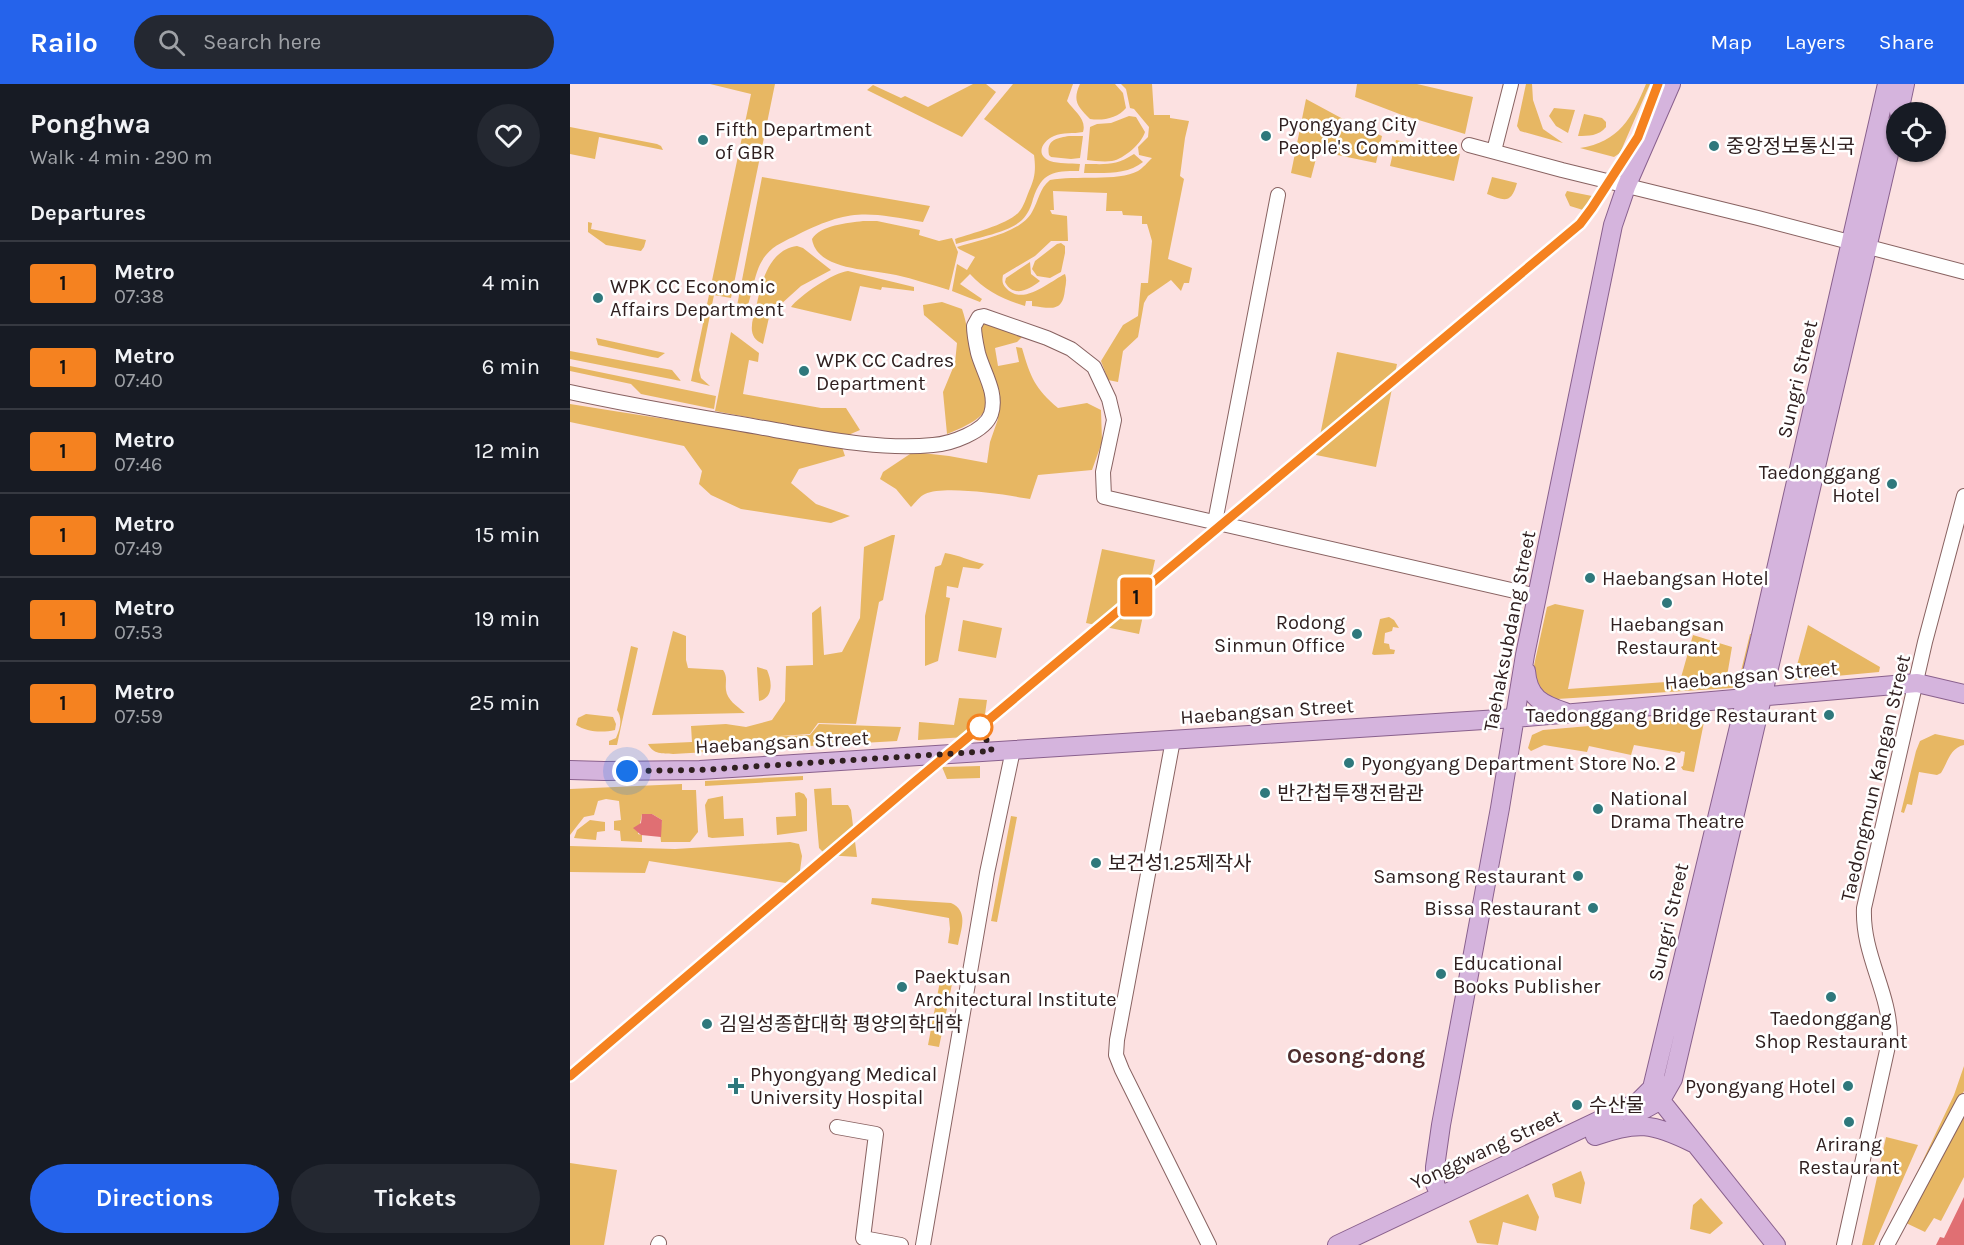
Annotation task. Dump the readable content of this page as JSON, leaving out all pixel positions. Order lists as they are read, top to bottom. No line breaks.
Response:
{"streets":{"main road":["Sungri Street","Taehaksubdang Street","Haebangsan Street","Yonggwang Street"],"street":["Taedongmun Kangan Street"]},"crossings":[["Sungri Street","Haebangsan Street"],["Sungri Street","Yonggwang Street"],["Taehaksubdang Street","Haebangsan Street"],["Taehaksubdang Street","Yonggwang Street"],["Haebangsan Street","Taedongmun Kangan Street"]],"districts":["Oesong-dong"],"places":{"other":["Pyongyang City People's Committee","Fifth Department of GBR","중앙정보통신국","WPK CC Economic Affairs Department","WPK CC Cadres Department","Taedonggang Hotel","Haebangsan Hotel","Haebangsan Restaurant","Rodong Sinmun Office","Taedonggang Bridge Restaurant","Pyongyang Department Store No. 2","반간첩투쟁전람관","National Drama Theatre","보건성1.25제작사","Samsong Restaurant","Bissa Restaurant","Educational Books Publisher","Paektusan Architectural Institute","Taedonggang Shop Restaurant","김일성종합대학 평양의학대학","Pyongyang Hotel","수산물","Arirang Restaurant"],"health":["Phyongyang Medical University Hospital"]},"lines":["metro line 1"],"page":{"header":"Railo","search":"Search here","nav":["Map","Layers","Share"],"heading":[["Ponghwa","Walk · 4 min · 290 m"],"Departures"],"on_map":"1","list":[{"mark":"1","name":"Metro","note":"07:38","value":"4 min"},{"mark":"1","name":"Metro","note":"07:40","value":"6 min"},{"mark":"1","name":"Metro","note":"07:46","value":"12 min"},{"mark":"1","name":"Metro","note":"07:49","value":"15 min"},{"mark":"1","name":"Metro","note":"07:53","value":"19 min"},{"mark":"1","name":"Metro","note":"07:59","value":"25 min"}],"buttons":["Directions","Tickets"]}}
